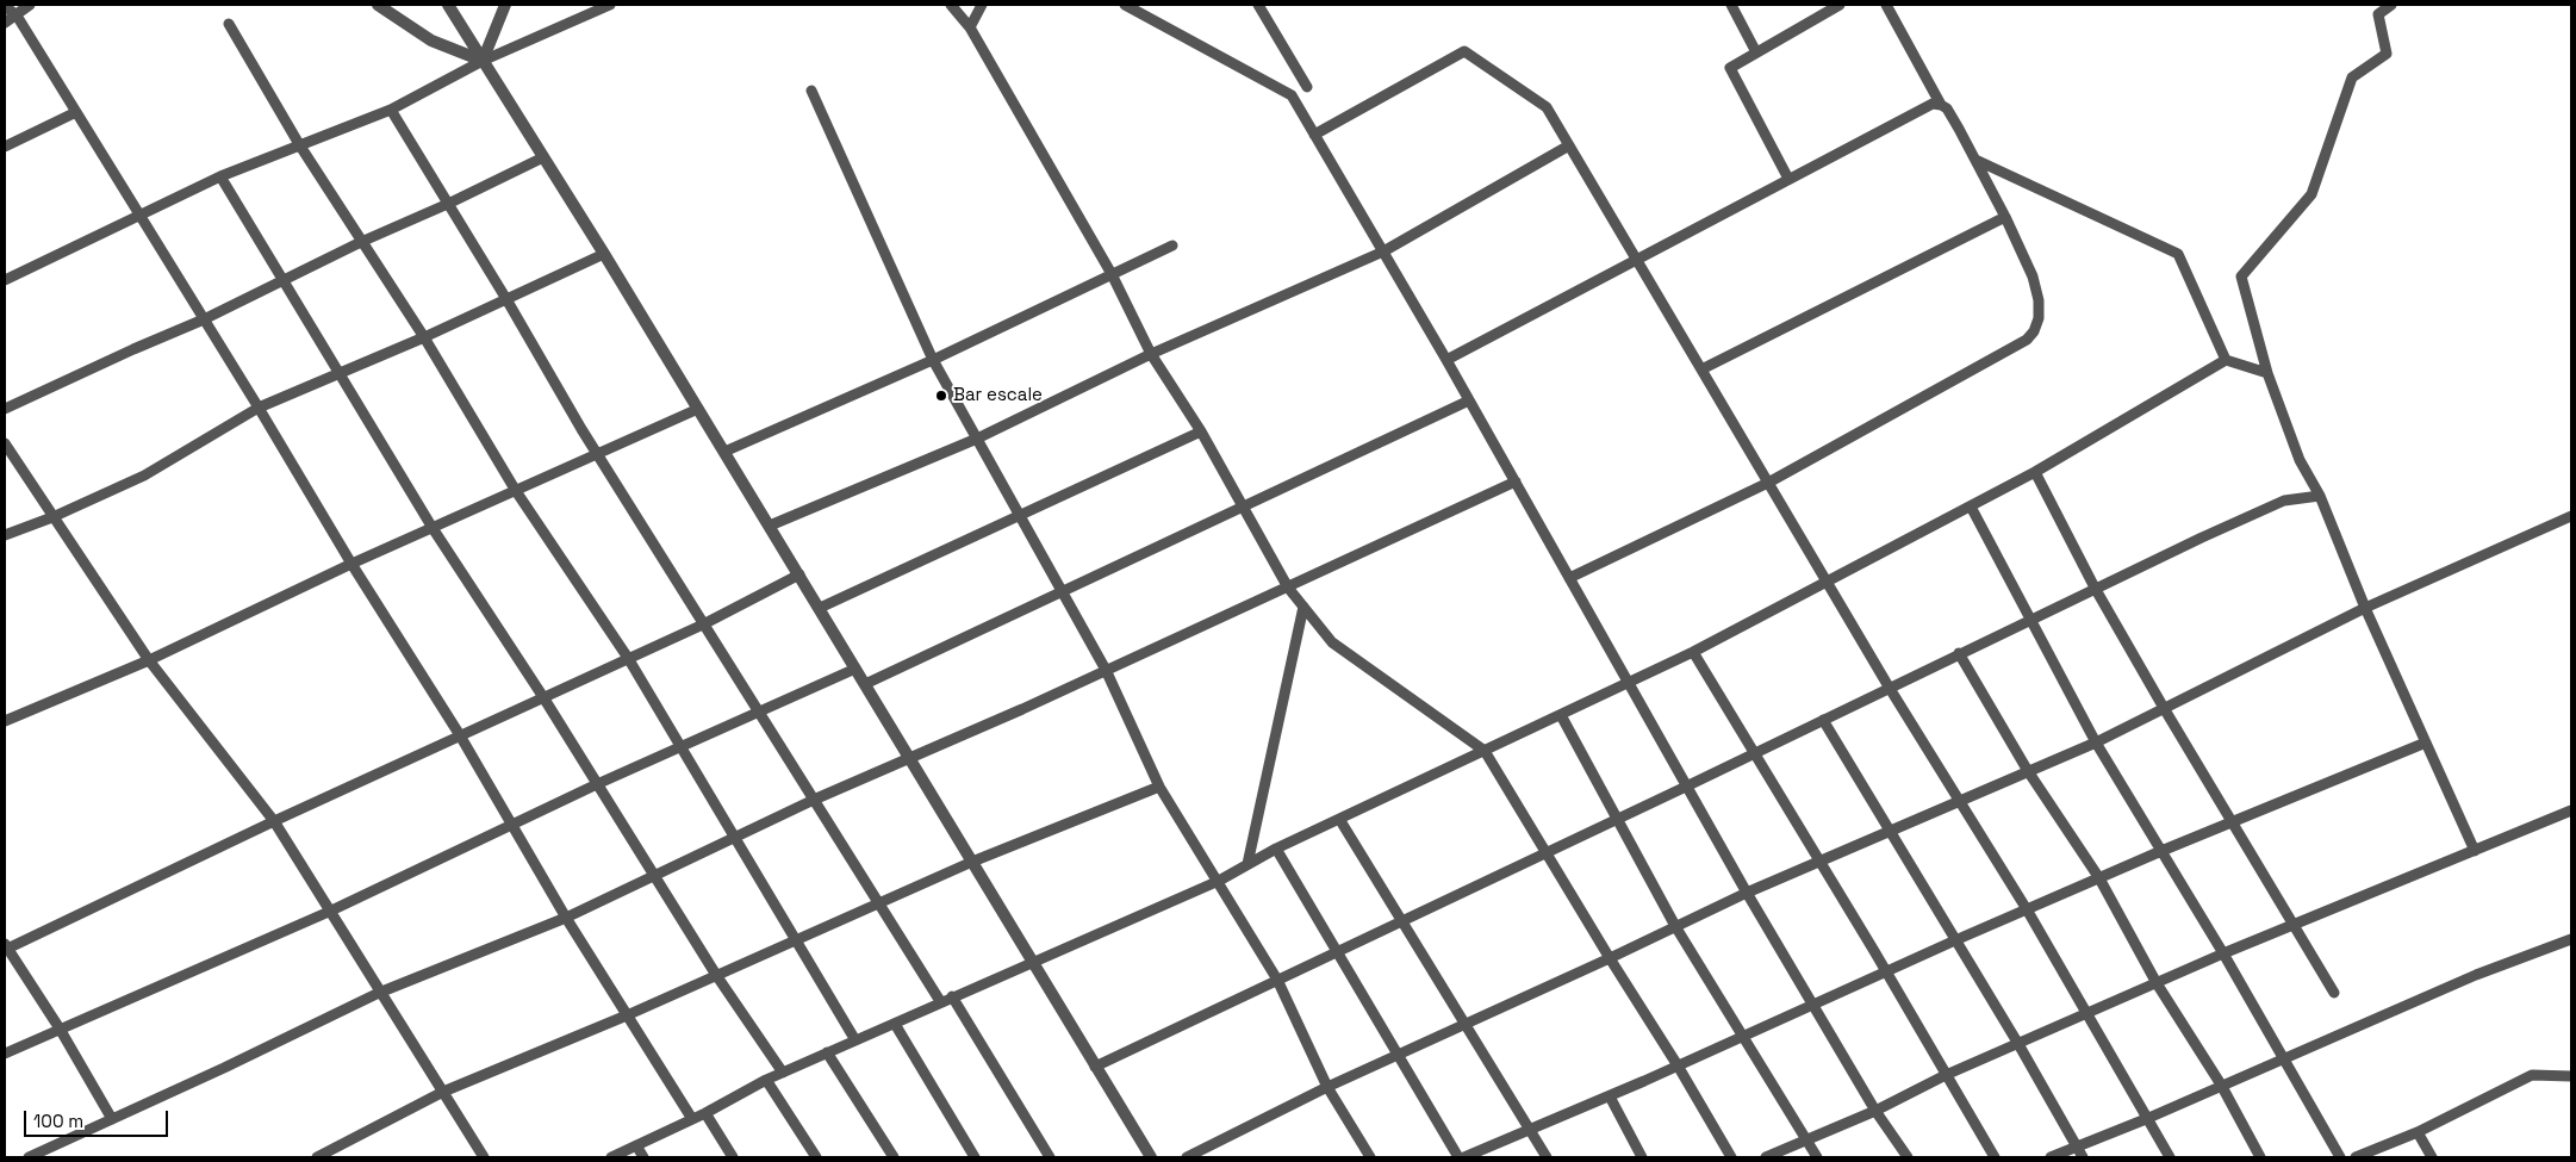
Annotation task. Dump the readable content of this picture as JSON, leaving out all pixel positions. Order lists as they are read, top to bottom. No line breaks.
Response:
{"places":["Bar escale"],"scale_bar":"100 m"}
